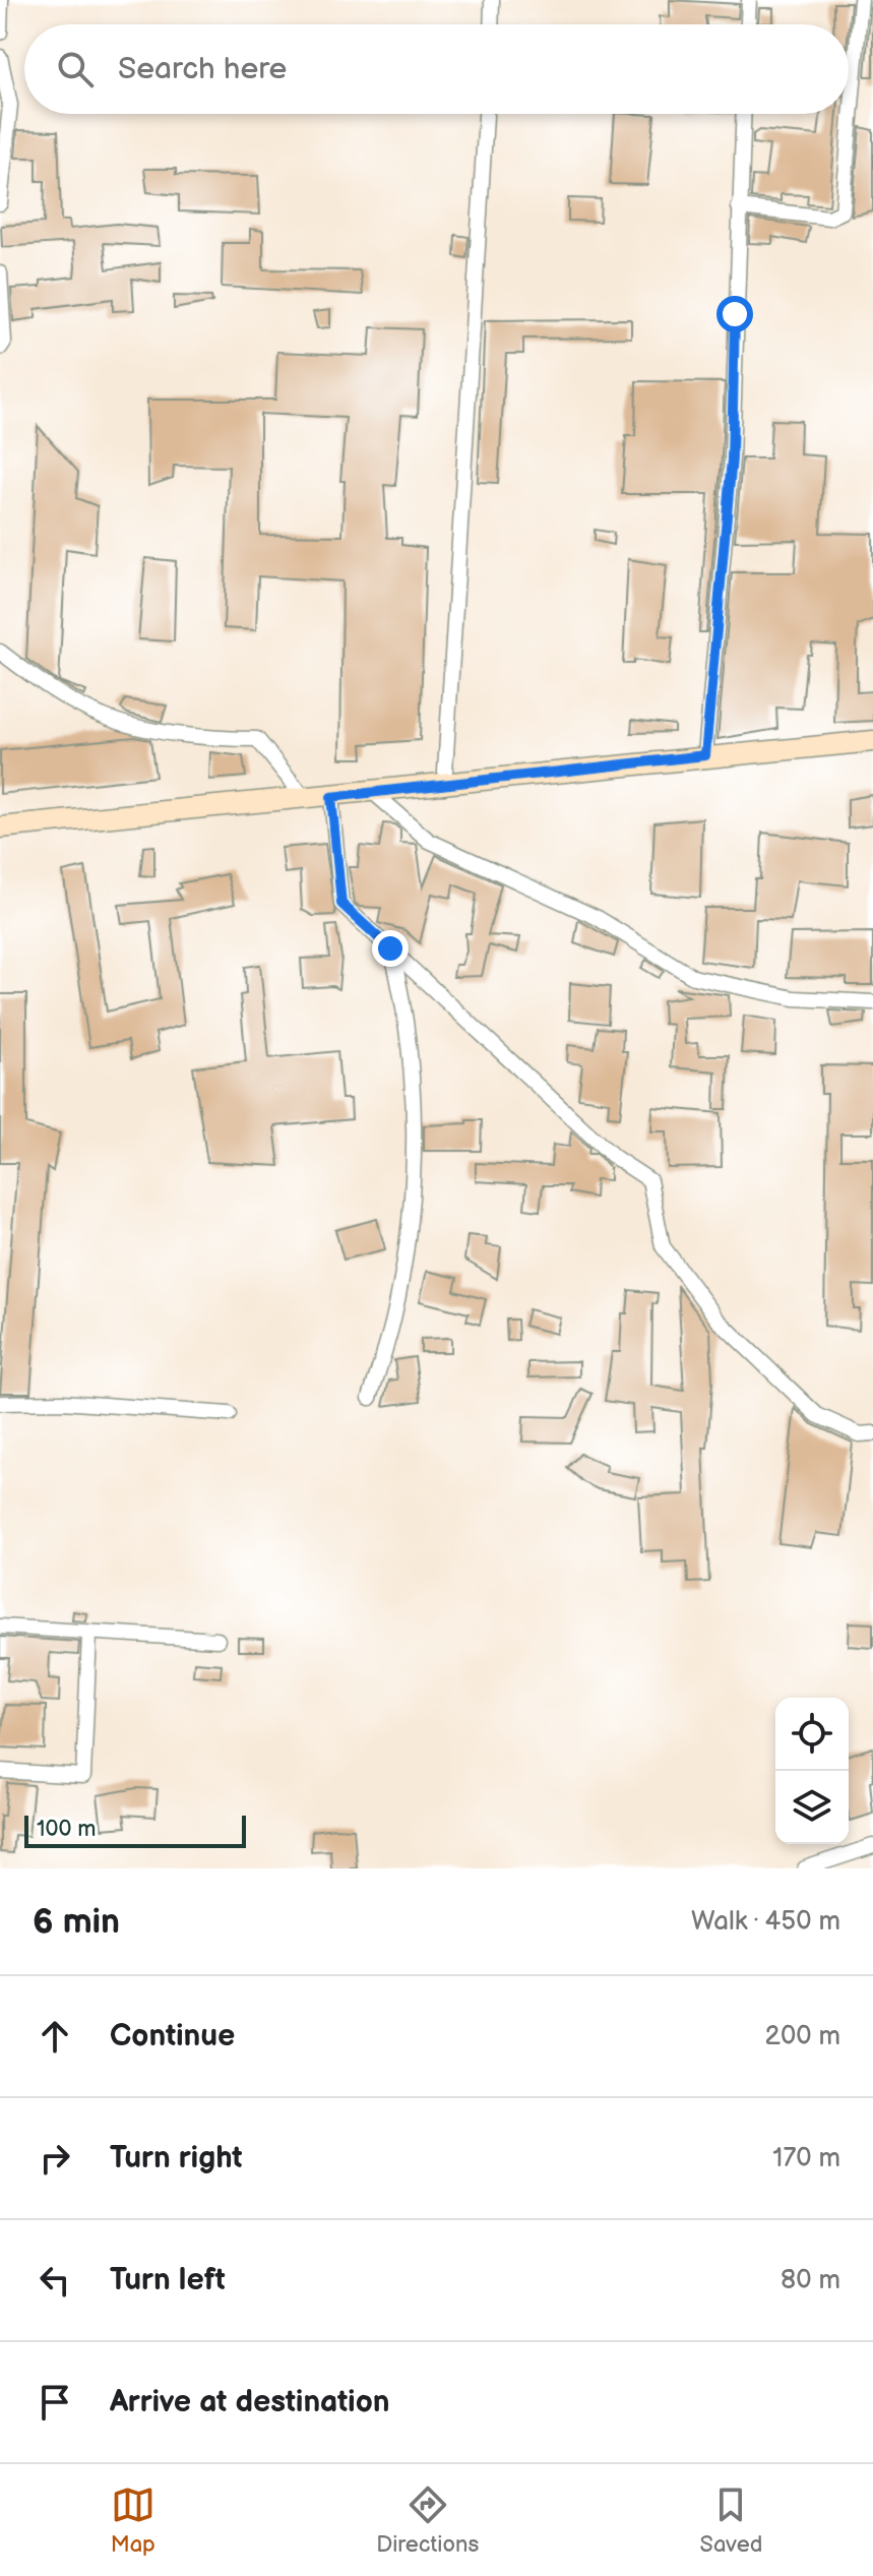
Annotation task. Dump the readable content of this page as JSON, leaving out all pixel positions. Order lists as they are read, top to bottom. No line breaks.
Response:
{"scale_bar":"100 m","page":{"search":"Search here","scale":"100 m","heading":["6 min","Walk · 450 m"],"list":[["Continue","200 m"],["Turn right","170 m"],["Turn left","80 m"],"Arrive at destination"],"nav":["Map","Directions","Saved"]}}
